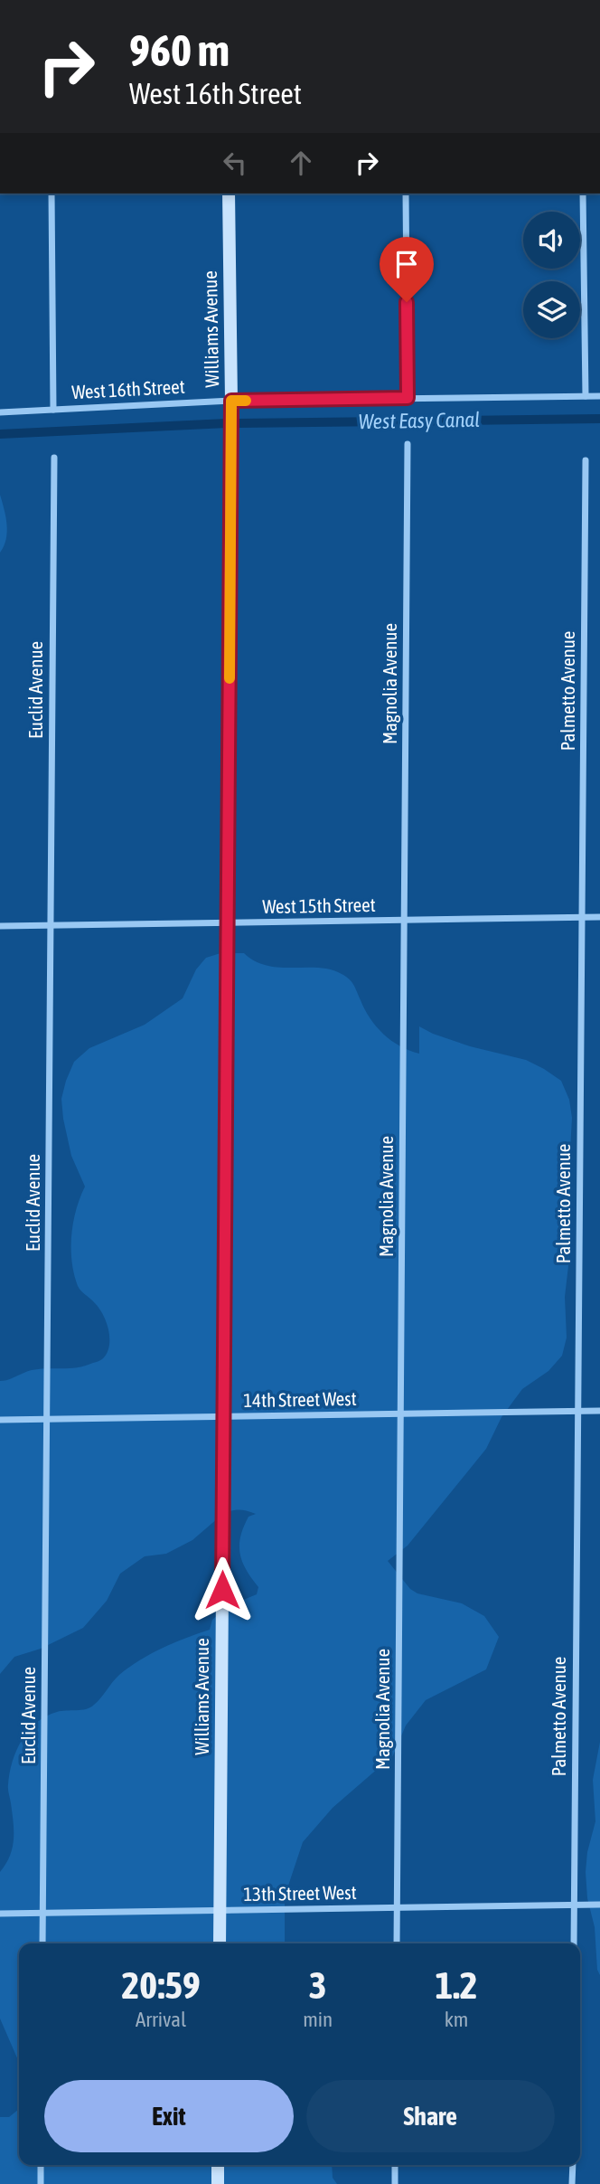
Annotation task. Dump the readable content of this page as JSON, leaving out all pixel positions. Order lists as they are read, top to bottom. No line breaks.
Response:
{"streets":{"street":["Williams Avenue","West 16th Street","Magnolia Avenue","Euclid Avenue","Palmetto Avenue","West 15th Street","14th Street West","13th Street West"]},"crossings":[["Williams Avenue","West 16th Street"],["Williams Avenue","West 15th Street"],["Williams Avenue","14th Street West"],["Williams Avenue","13th Street West"],["Magnolia Avenue","West 15th Street"],["Magnolia Avenue","14th Street West"],["Magnolia Avenue","13th Street West"],["Euclid Avenue","West 15th Street"],["Euclid Avenue","14th Street West"],["Euclid Avenue","13th Street West"],["Palmetto Avenue","West 15th Street"],["Palmetto Avenue","14th Street West"],["Palmetto Avenue","13th Street West"]],"water":["West Easy Canal"],"page":{"turn":["960 m","West 16th Street"],"eta":["20:59","Arrival","3","min","1.2","km"],"buttons":["Exit","Share"]}}
